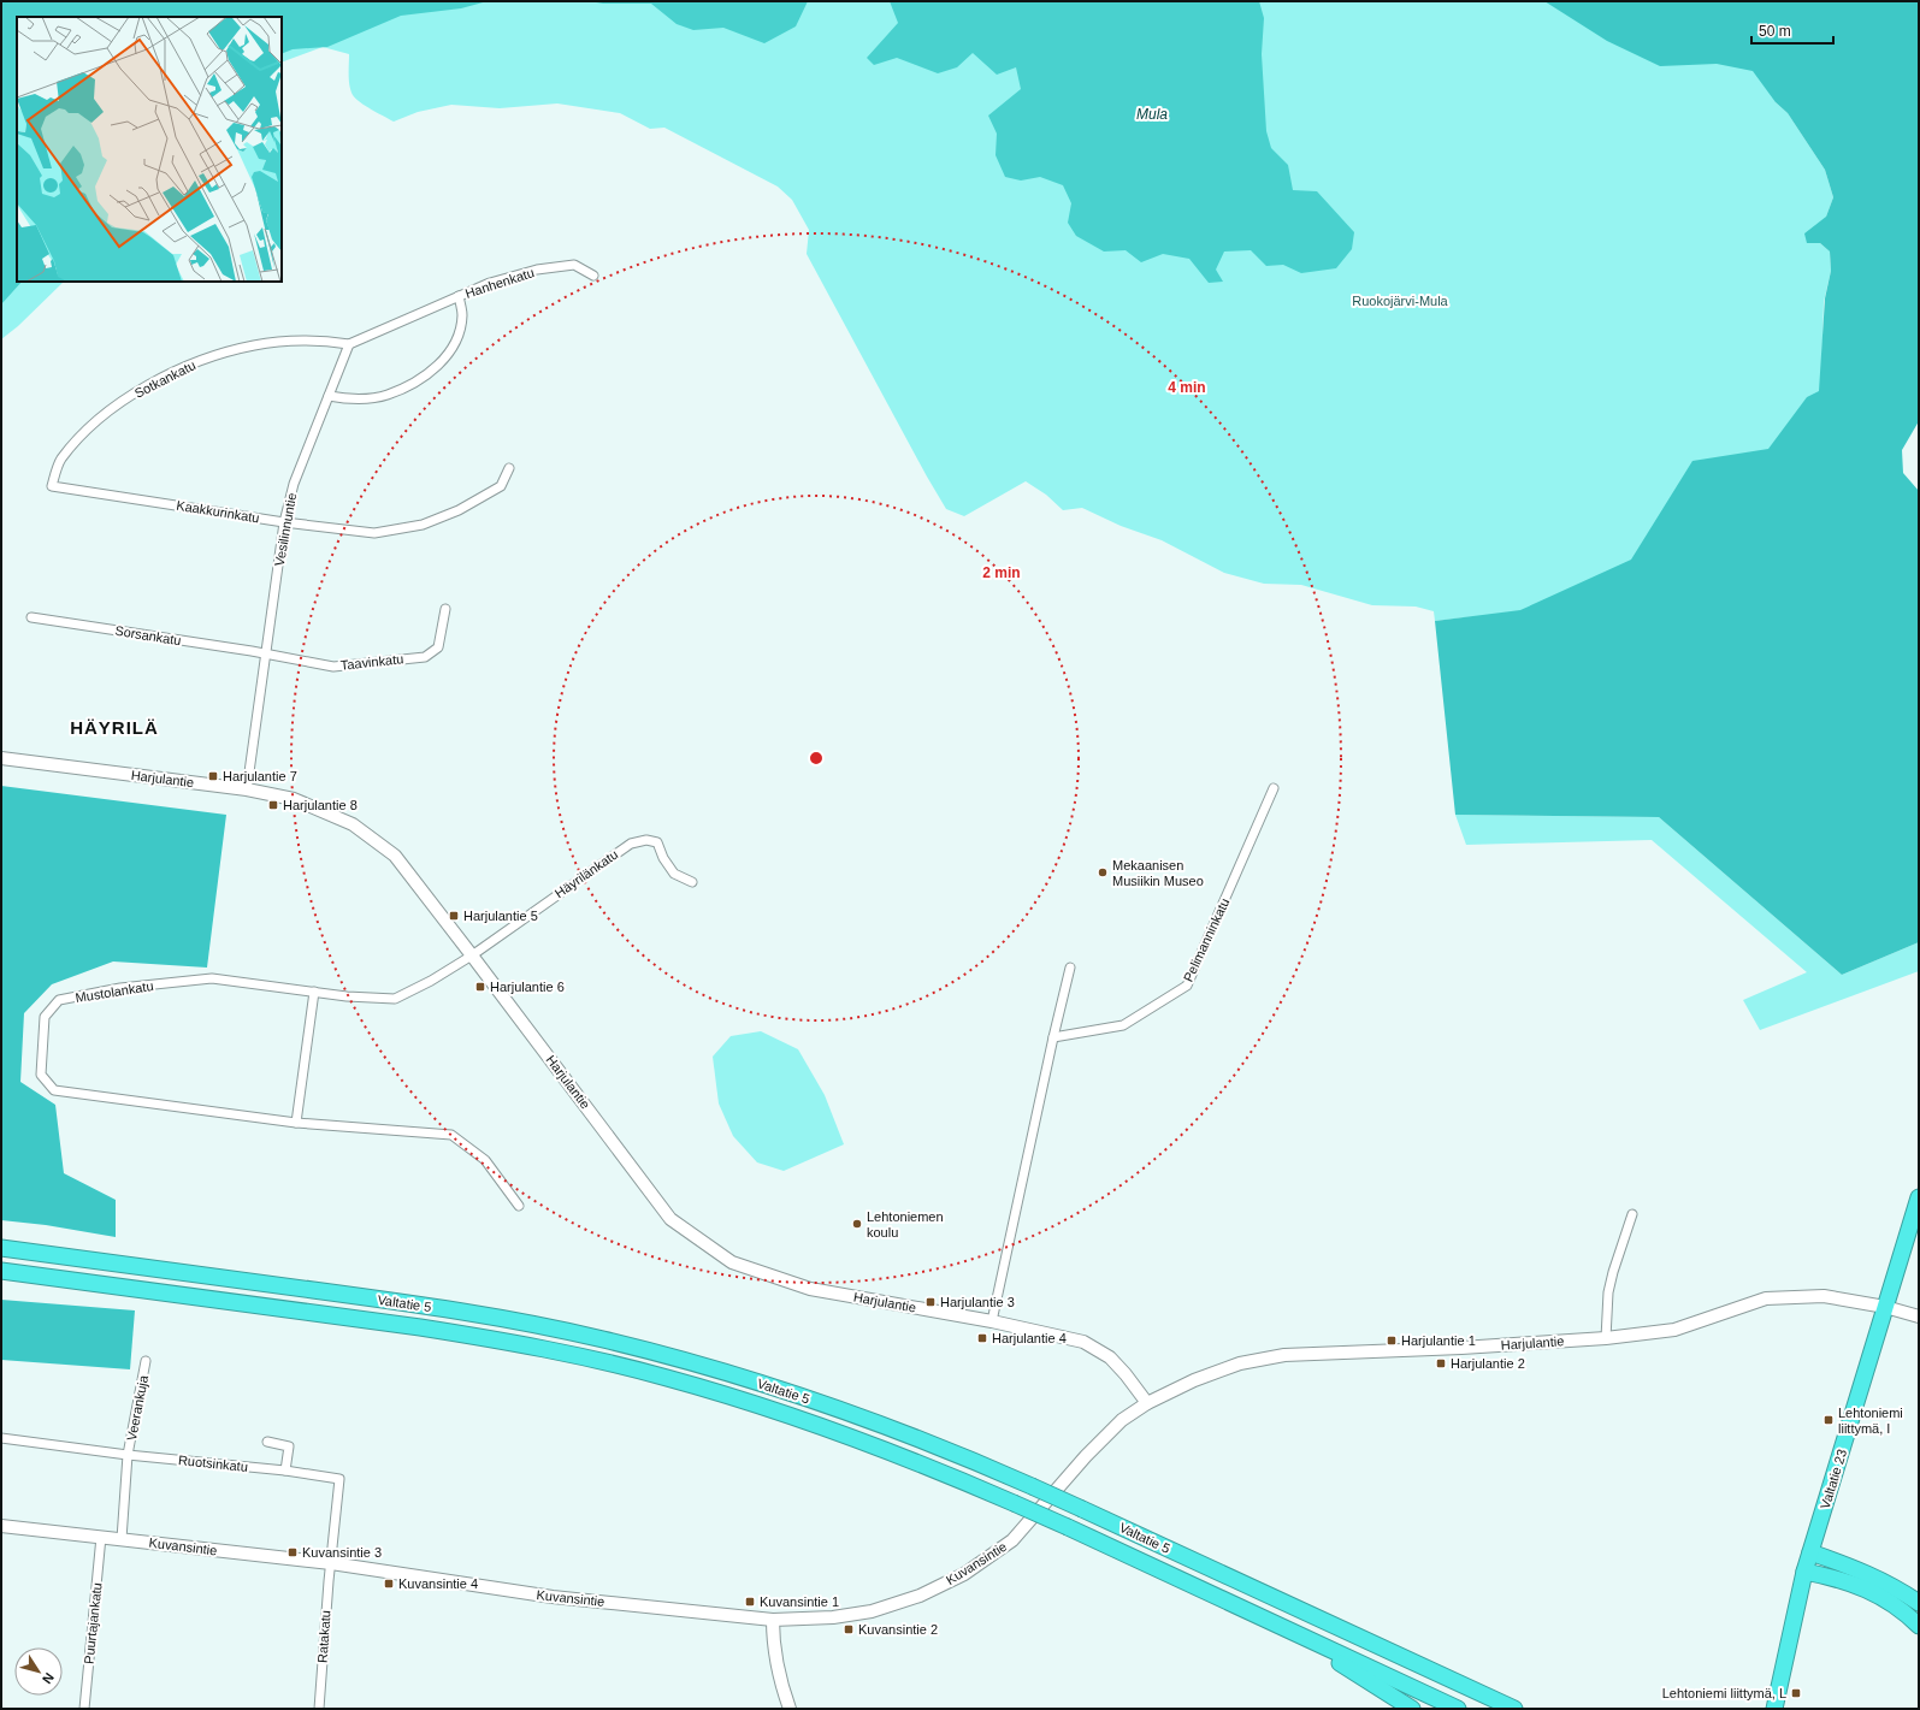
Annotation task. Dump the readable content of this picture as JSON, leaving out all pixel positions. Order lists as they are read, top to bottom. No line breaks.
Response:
{"streets":{"highway":["Valtatie 5","Valtatie 23"],"street":["Hanhenkatu","Sotkankatu","Kaakkurinkatu","Vesilinnuntie","Sorsankatu","Taavinkatu","Harjulantie","Häyrilänkatu","Pelimanninkatu","Mustolankatu","Veerankuja","Ruotsinkatu","Kuvansintie","Puurtajankatu","Ratakatu"]},"crossings":[["Hanhenkatu","Sotkankatu"],["Hanhenkatu","Vesilinnuntie"],["Sotkankatu","Kaakkurinkatu"],["Sotkankatu","Vesilinnuntie"],["Kaakkurinkatu","Vesilinnuntie"],["Vesilinnuntie","Sorsankatu"],["Vesilinnuntie","Taavinkatu"],["Vesilinnuntie","Harjulantie"],["Sorsankatu","Taavinkatu"],["Harjulantie","Häyrilänkatu"],["Harjulantie","Mustolankatu"],["Harjulantie","Valtatie 23"],["Harjulantie","Kuvansintie"],["Häyrilänkatu","Mustolankatu"],["Veerankuja","Ruotsinkatu"],["Veerankuja","Kuvansintie"],["Ruotsinkatu","Kuvansintie"],["Ruotsinkatu","Ratakatu"],["Kuvansintie","Puurtajankatu"],["Kuvansintie","Ratakatu"]],"districts":["HÄYRILÄ"],"water":["Mula"],"parks":["Ruokojärvi-Mula"],"places":{"transit":["Harjulantie 7","Harjulantie 8","Harjulantie 5","Harjulantie 6","Harjulantie 3","Harjulantie 4","Harjulantie 1","Harjulantie 2","Lehtoniemi liittymä, I","Kuvansintie 3","Kuvansintie 4","Kuvansintie 1","Kuvansintie 2","Lehtoniemi liittymä, L"],"other":["Mekaanisen Musiikin Museo","Lehtoniemen koulu"]},"scale_bar":"50 m","north":"bottom right","rings":["4 min","2 min"]}
